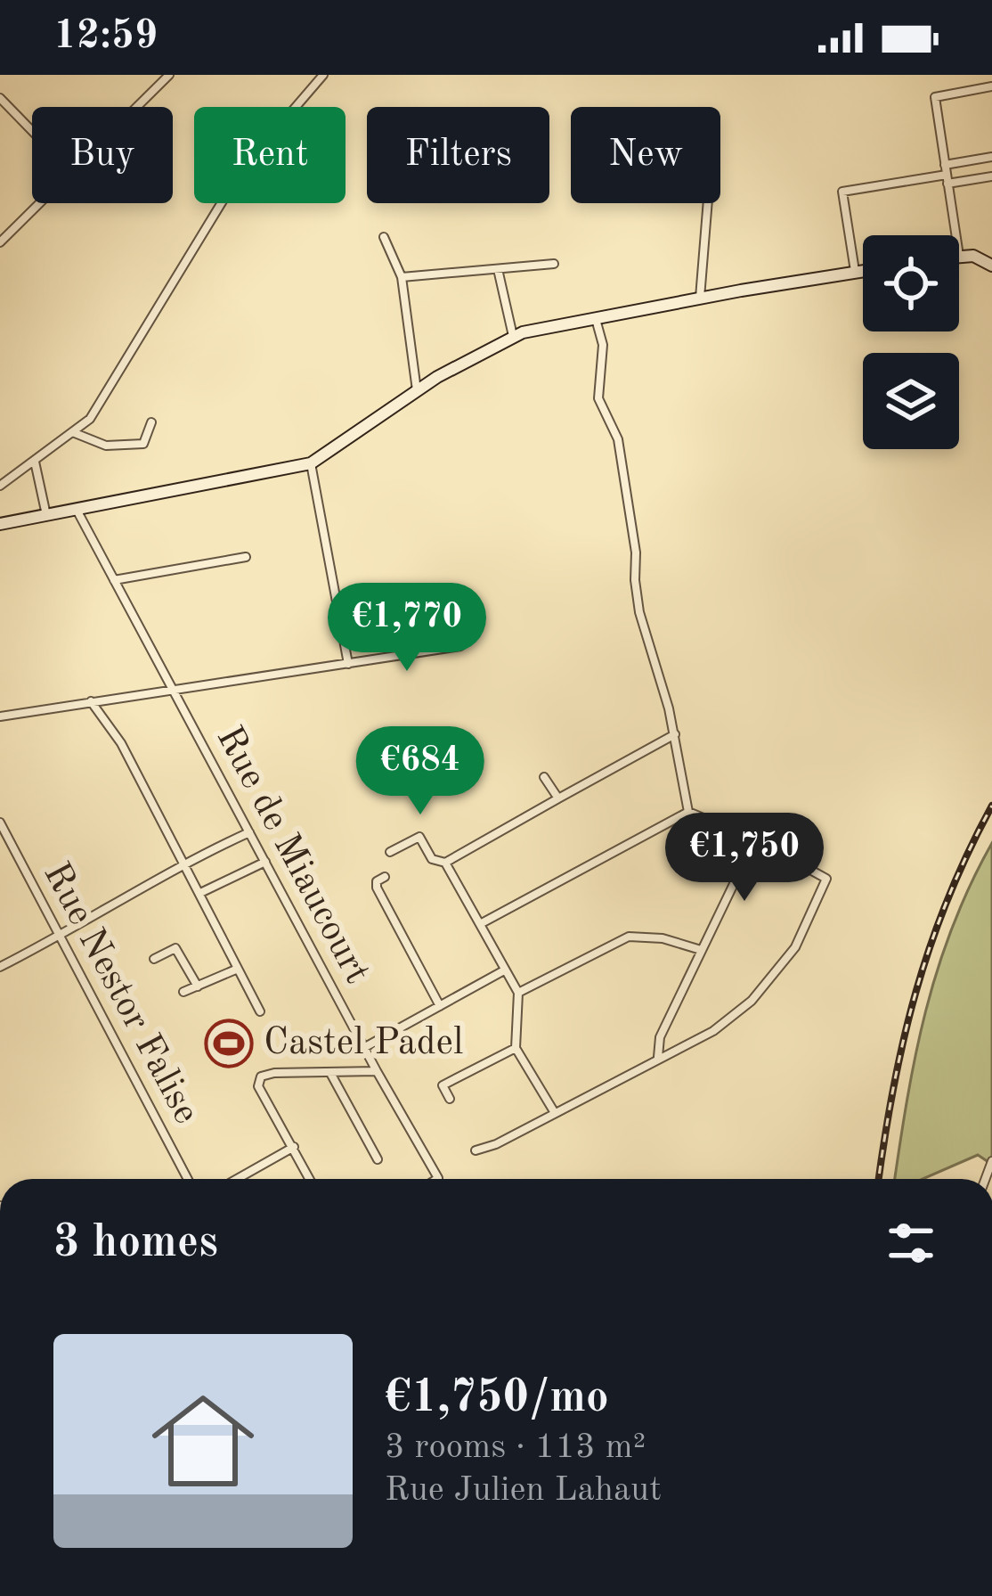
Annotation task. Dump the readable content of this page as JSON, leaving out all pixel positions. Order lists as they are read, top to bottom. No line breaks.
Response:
{"streets":{"street":["Rue de Miaucourt","Rue Nestor Falise"]},"places":{"sports":["Castel Padel"]},"page":{"status":"12:59","chip":["Buy","Rent","Filters","New"],"price":["€1,770","€684","€1,750"],"heading":"3 homes","list":[{"name":"€1,750/mo","note":"3 rooms · 113 m² · Rue Julien Lahaut"}]}}
